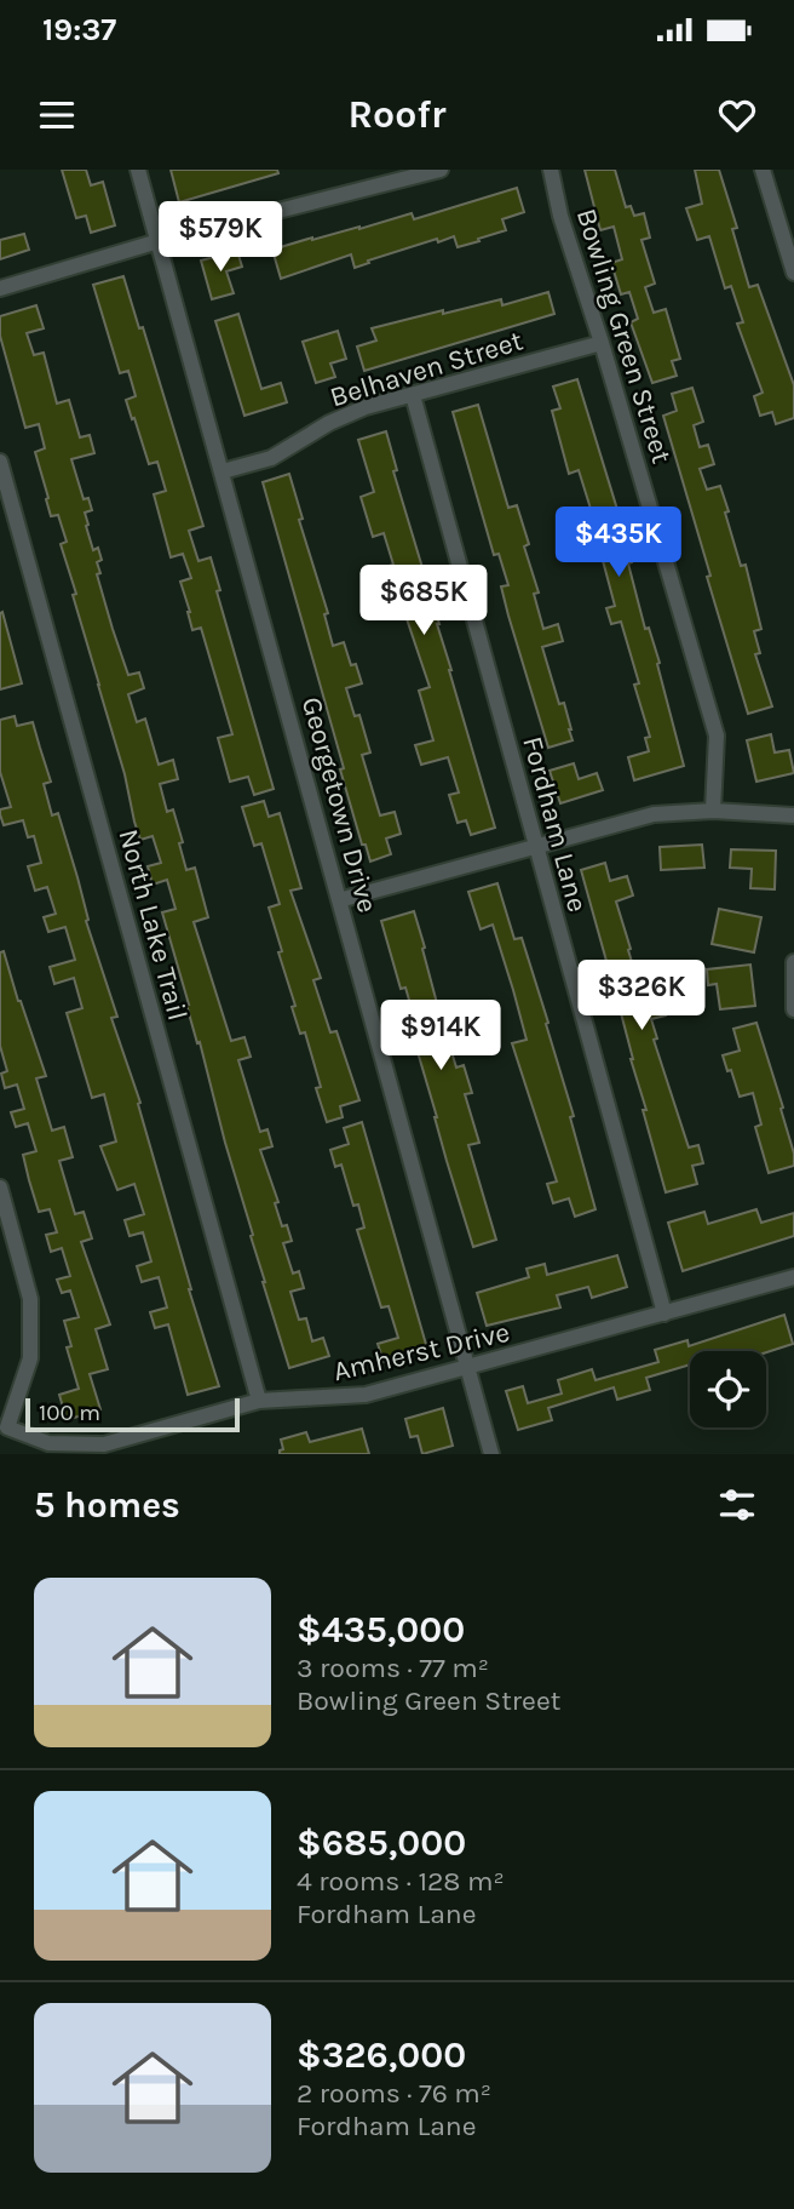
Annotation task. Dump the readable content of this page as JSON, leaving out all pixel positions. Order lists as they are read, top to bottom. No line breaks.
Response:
{"streets":{"street":["Bowling Green Street","Belhaven Street","Georgetown Drive","Fordham Lane","North Lake Trail","Amherst Drive"]},"crossings":[["Bowling Green Street","Belhaven Street"],["Belhaven Street","Georgetown Drive"],["Belhaven Street","Fordham Lane"],["Georgetown Drive","Amherst Drive"],["Fordham Lane","Amherst Drive"],["North Lake Trail","Amherst Drive"]],"scale_bar":"100 m","page":{"status":"19:37","header":"Roofr","price":["$579K","$435K","$685K","$326K","$914K"],"scale":"100 m","heading":"5 homes","list":[{"name":"$435,000","note":"3 rooms · 77 m² · Bowling Green Street"},{"name":"$685,000","note":"4 rooms · 128 m² · Fordham Lane"},{"name":"$326,000","note":"2 rooms · 76 m² · Fordham Lane"}]}}
